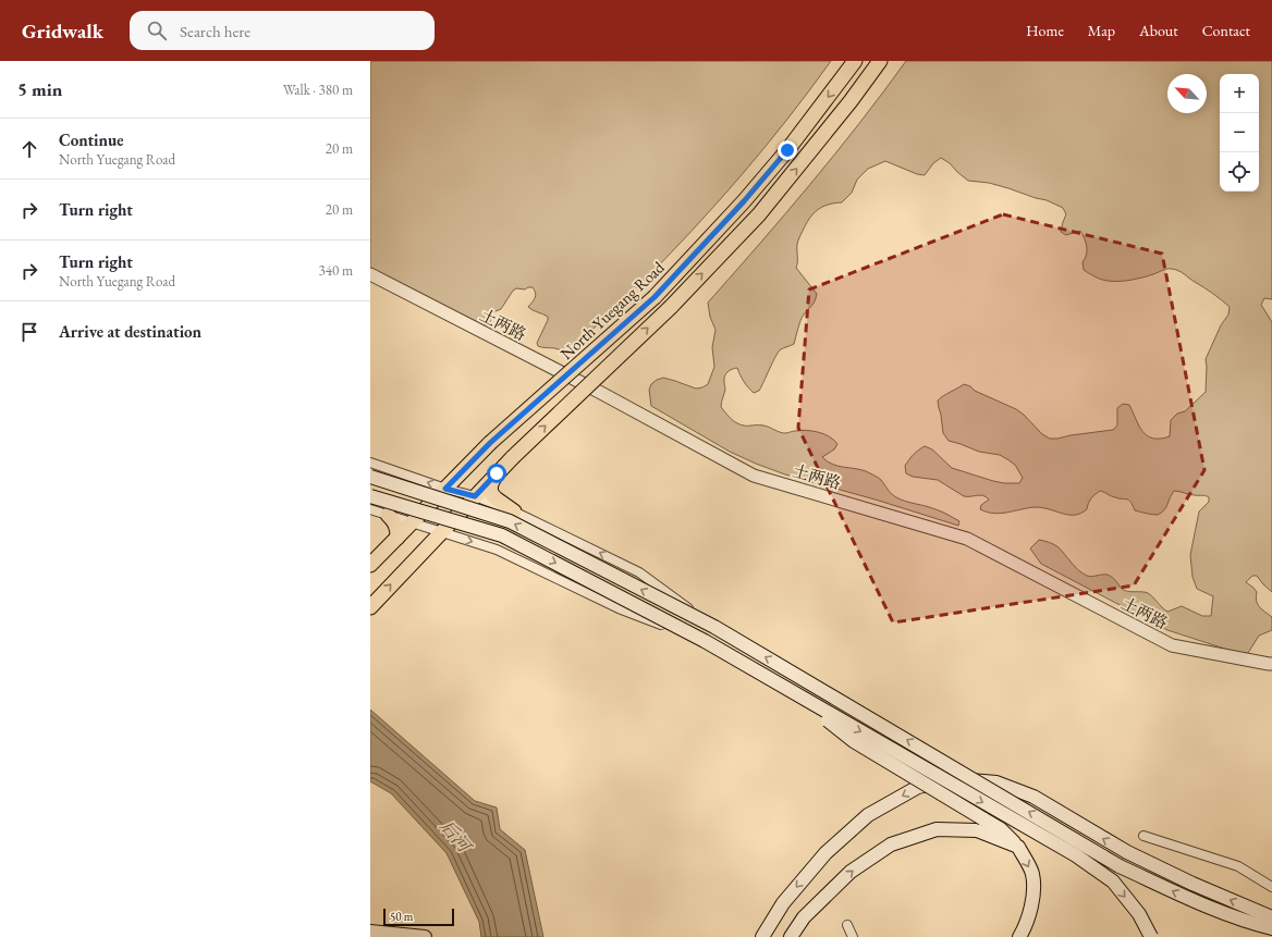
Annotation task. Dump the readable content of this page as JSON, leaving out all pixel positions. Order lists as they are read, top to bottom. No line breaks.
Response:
{"streets":{"main road":["North Yuegang Road"],"street":["土两路"]},"water":["后河"],"scale_bar":"50 m","north":"top left","page":{"header":"Gridwalk","search":"Search here","nav":["Home","Map","About","Contact"],"heading":["5 min","Walk · 380 m"],"map_buttons":["+","−"],"list":[["Continue","North Yuegang Road","20 m"],["Turn right","20 m"],["Turn right","North Yuegang Road","340 m"],"Arrive at destination"],"scale":"50 m"}}
